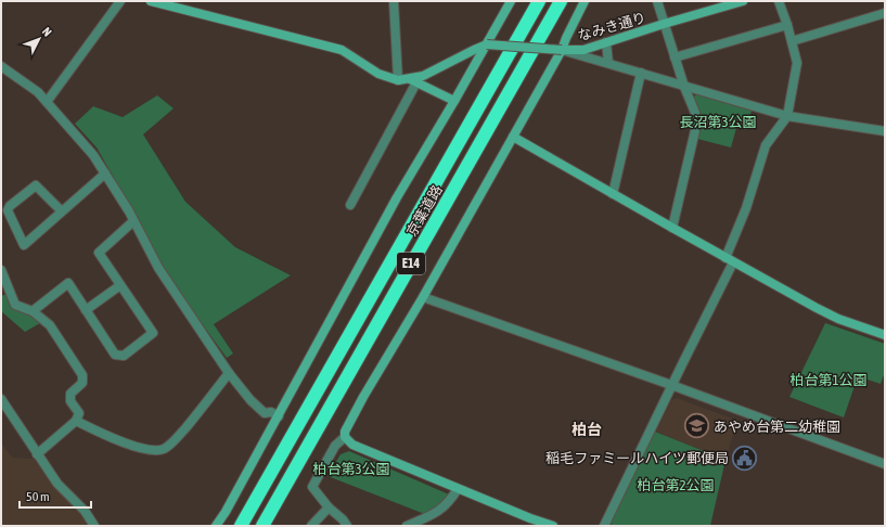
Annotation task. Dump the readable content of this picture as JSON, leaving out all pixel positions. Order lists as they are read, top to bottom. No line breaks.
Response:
{"streets":{"highway":["京葉道路","E14"],"street":["なみき通り"]},"districts":["柏台"],"parks":["長沼第3公園","柏台第1公園","柏台第3公園","柏台第2公園"],"places":{"school or university":["あやめ台第二幼稚園"],"public building":["稲毛ファミールハイツ郵便局"]},"scale_bar":"50 m","north":"top right"}
